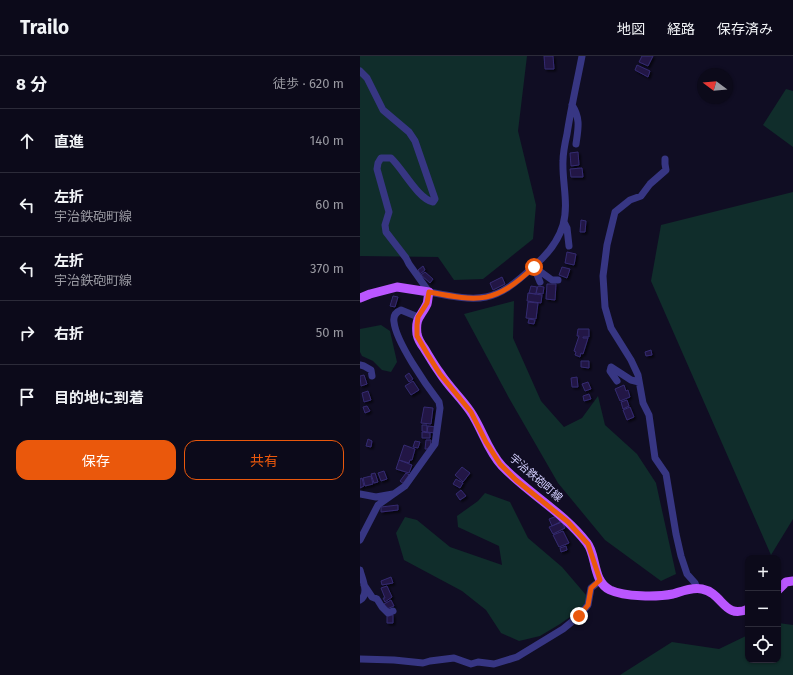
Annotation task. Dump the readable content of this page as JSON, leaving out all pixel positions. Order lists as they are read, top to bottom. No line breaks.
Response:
{"streets":{"main road":["宇治鉄砲町線"]},"north":"left","page":{"header":"Trailo","nav":["地図","経路","保存済み"],"heading":["8 分","徒歩 · 620 m"],"list":[["直進","140 m"],["左折","宇治鉄砲町線","60 m"],["左折","宇治鉄砲町線","370 m"],["右折","50 m"],"目的地に到着"],"buttons":["保存","共有"],"map_buttons":["+","−"]}}
